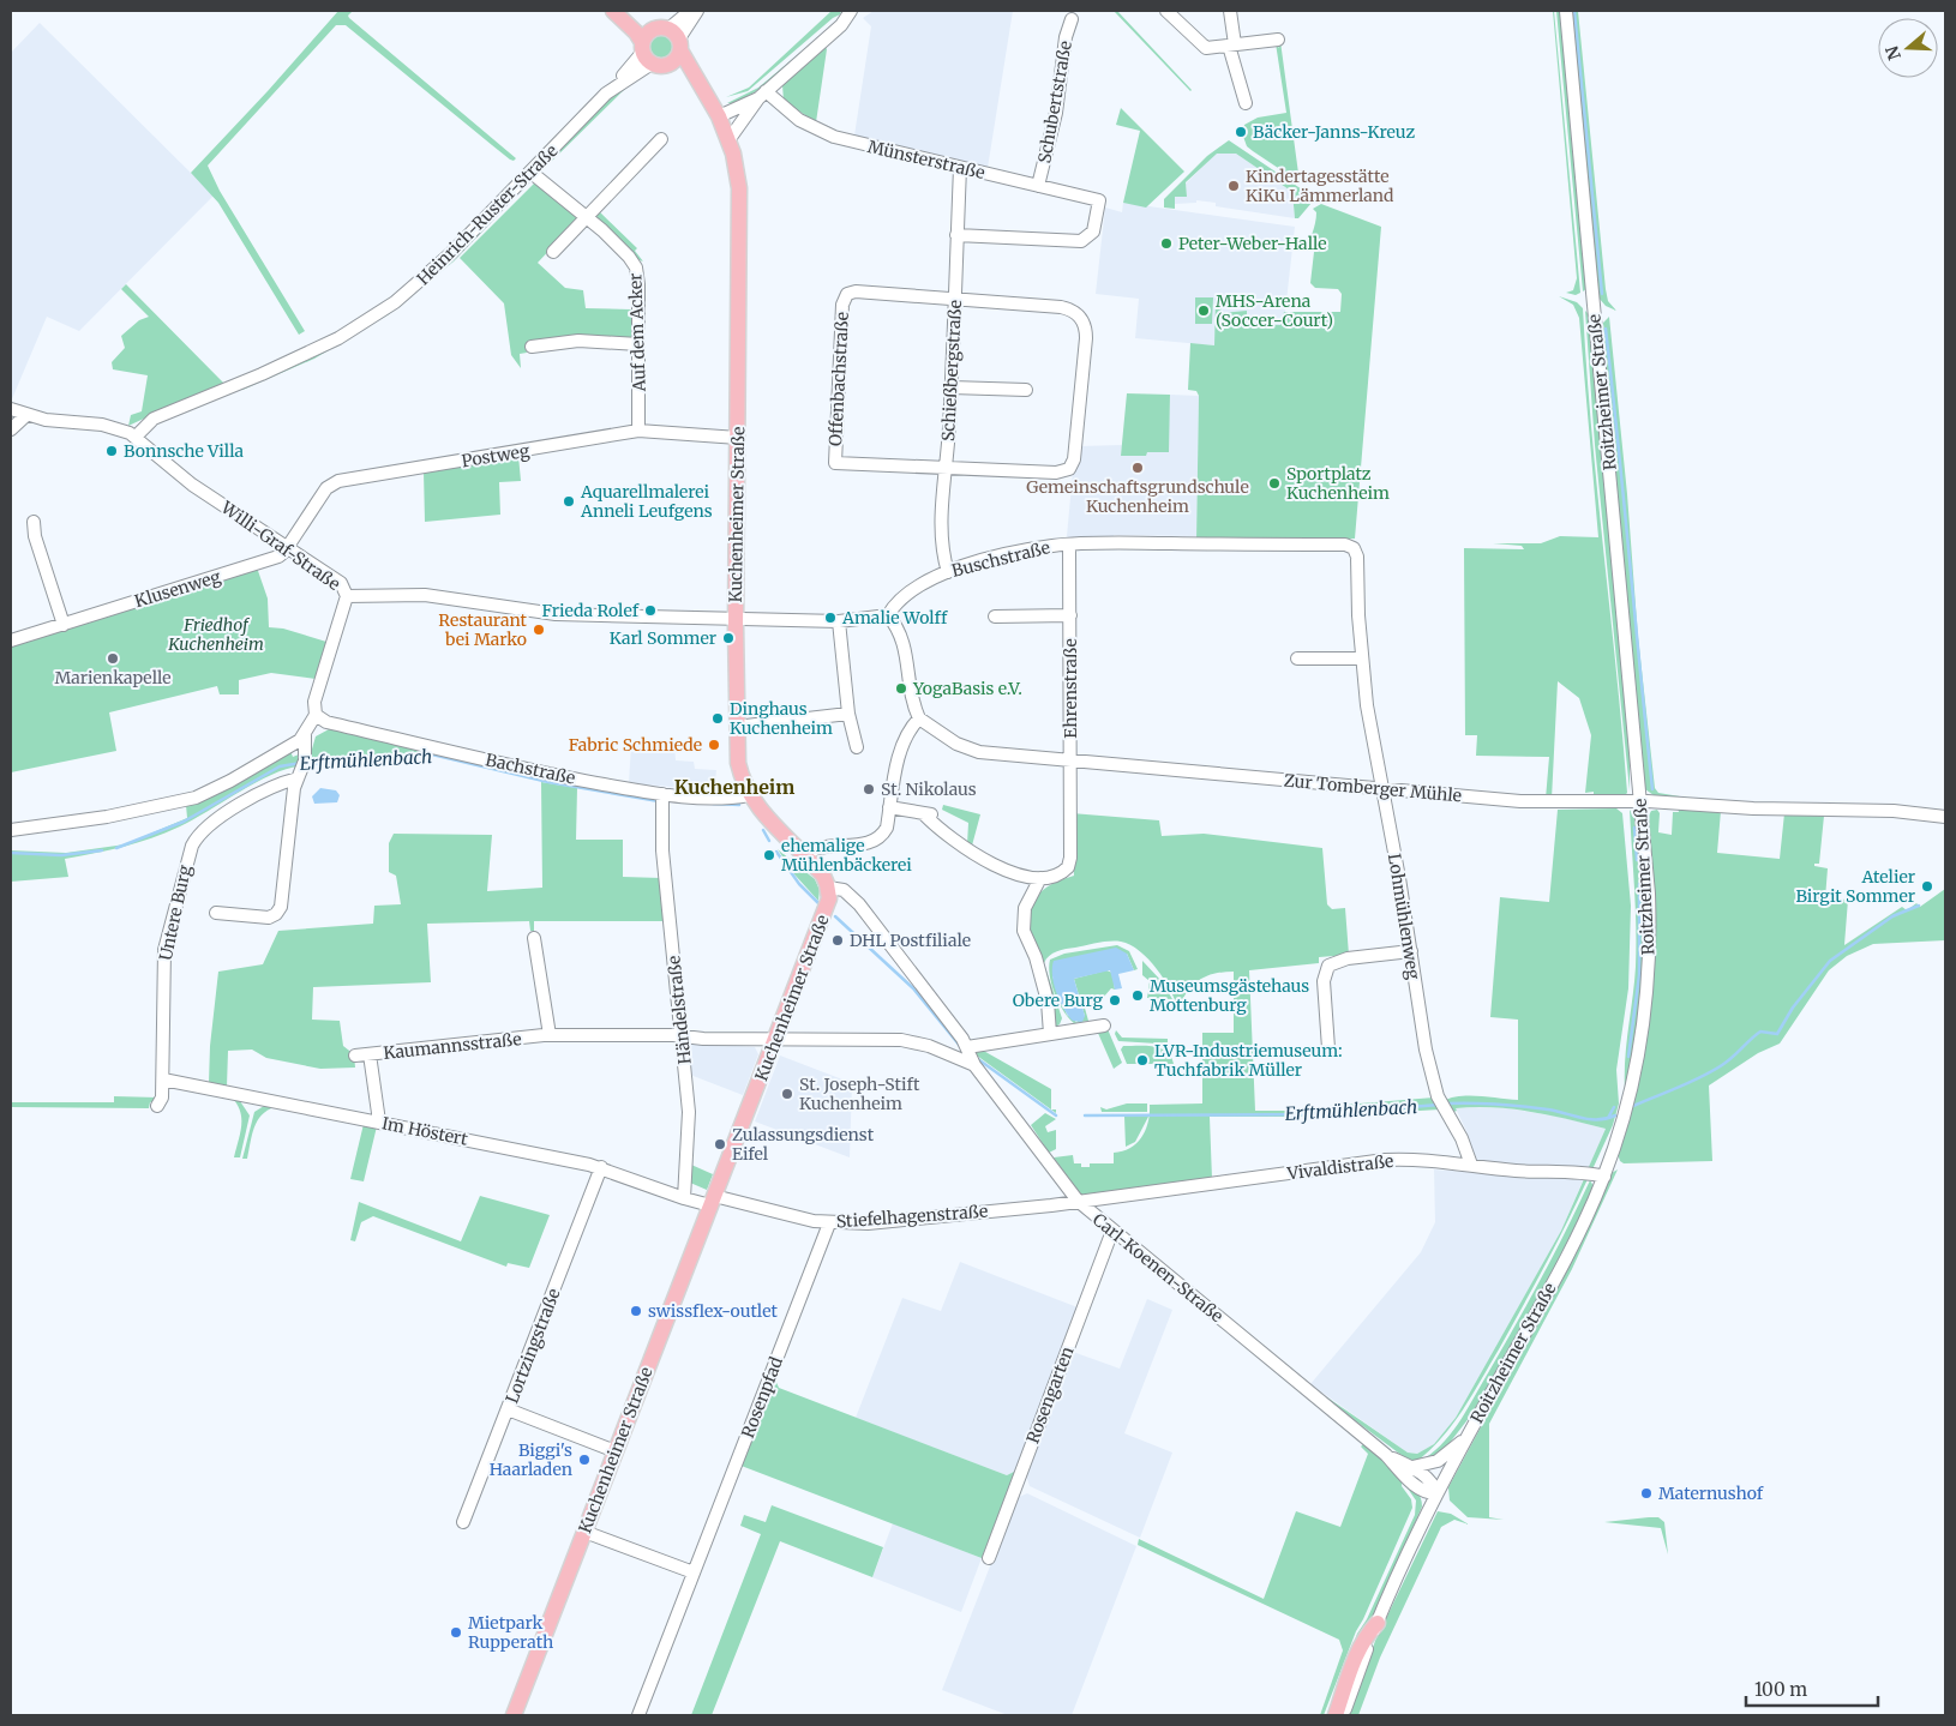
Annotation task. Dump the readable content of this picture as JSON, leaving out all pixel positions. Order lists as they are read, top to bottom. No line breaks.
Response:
{"streets":{"main road":["Kuchenheimer Straße"],"street":["Schubertstraße","Münsterstraße","Heinrich-Ruster-Straße","Auf dem Acker","Schießbergstraße","Offenbachstraße","Roitzheimer Straße","Postweg","Willi-Graf-Straße","Buschstraße","Klusenweg","Ehrenstraße","Bachstraße","Zur Tomberger Mühle","Untere Burg","Lohmühlenweg","Händelstraße","Kaumannsstraße","Im Höstert","Vivaldistraße","Stiefelhagenstraße","Carl-Koenen-Straße","Lortzingstraße","Rosengarten","Rosenpfad"]},"crossings":[["Schubertstraße","Münsterstraße"],["Münsterstraße","Schießbergstraße"],["Heinrich-Ruster-Straße","Auf dem Acker"],["Heinrich-Ruster-Straße","Willi-Graf-Straße"],["Auf dem Acker","Postweg"],["Schießbergstraße","Offenbachstraße"],["Schießbergstraße","Buschstraße"],["Roitzheimer Straße","Zur Tomberger Mühle"],["Roitzheimer Straße","Vivaldistraße"],["Roitzheimer Straße","Carl-Koenen-Straße"],["Postweg","Kuchenheimer Straße"],["Postweg","Willi-Graf-Straße"],["Postweg","Klusenweg"],["Kuchenheimer Straße","Willi-Graf-Straße"],["Kuchenheimer Straße","Bachstraße"],["Kuchenheimer Straße","Kaumannsstraße"],["Kuchenheimer Straße","Stiefelhagenstraße"],["Kuchenheimer Straße","Carl-Koenen-Straße"],["Willi-Graf-Straße","Klusenweg"],["Buschstraße","Ehrenstraße"],["Buschstraße","Lohmühlenweg"],["Ehrenstraße","Zur Tomberger Mühle"],["Bachstraße","Händelstraße"],["Zur Tomberger Mühle","Lohmühlenweg"],["Untere Burg","Im Höstert"],["Lohmühlenweg","Vivaldistraße"],["Händelstraße","Kaumannsstraße"],["Händelstraße","Im Höstert"],["Kaumannsstraße","Carl-Koenen-Straße"],["Im Höstert","Lortzingstraße"],["Vivaldistraße","Stiefelhagenstraße"],["Vivaldistraße","Carl-Koenen-Straße"],["Stiefelhagenstraße","Carl-Koenen-Straße"],["Stiefelhagenstraße","Rosenpfad"],["Carl-Koenen-Straße","Rosengarten"]],"districts":["Kuchenheim"],"water":["Erftmühlenbach"],"parks":["Friedhof Kuchenheim"],"places":["Bäcker-Janns-Kreuz","Kindertagesstätte KiKu Lämmerland","Peter-Weber-Halle","MHS-Arena (Soccer-Court)","Bonnsche Villa","Gemeinschaftsgrundschule Kuchenheim","Sportplatz Kuchenheim","Aquarellmalerei Anneli Leufgens","Frieda Rolef","Amalie Wolff","Restaurant bei Marko","Karl Sommer","Marienkapelle","YogaBasis e.V.","Dinghaus Kuchenheim","Fabric Schmiede","St. Nikolaus","ehemalige Mühlenbäckerei","Atelier Birgit Sommer","DHL Postfiliale","Museumsgästehaus Mottenburg","Obere Burg","LVR-Industriemuseum: Tuchfabrik Müller","St. Joseph-Stift Kuchenheim","Zulassungsdienst Eifel","swissflex-outlet","Biggi's Haarladen","Maternushof","Mietpark Rupperath"],"scale_bar":"100 m","north":"left"}
